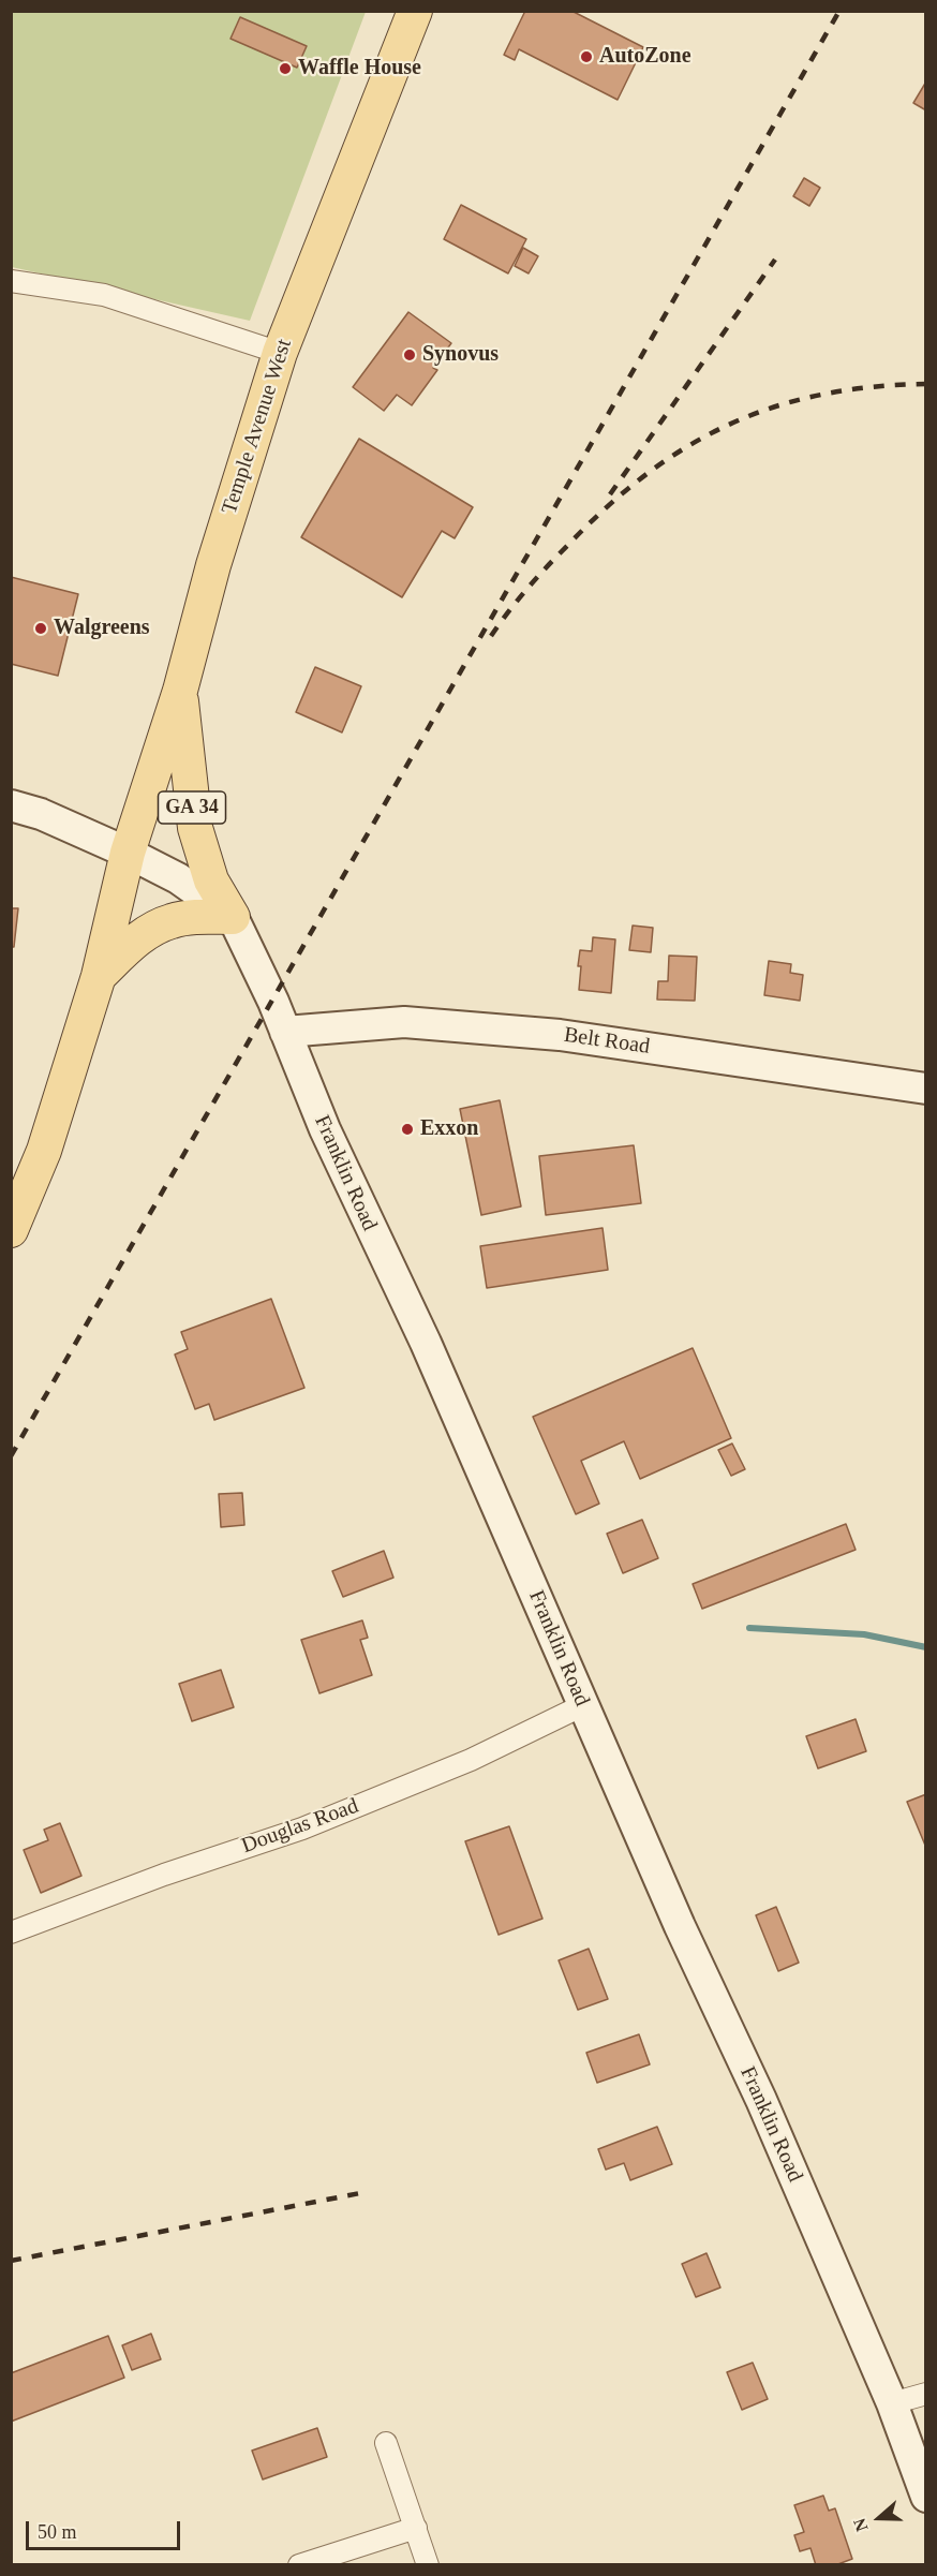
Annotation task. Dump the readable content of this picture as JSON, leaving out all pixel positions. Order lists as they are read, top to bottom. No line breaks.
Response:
{"streets":{"main road":["Temple Avenue West","GA 34","Belt Road","Franklin Road"],"street":["Douglas Road"]},"crossings":[["Temple Avenue West","GA 34"],["GA 34","Franklin Road"],["Belt Road","Franklin Road"],["Franklin Road","Douglas Road"]],"places":["AutoZone","Waffle House","Synovus","Walgreens","Exxon"],"scale_bar":"50 m","north":"left"}
